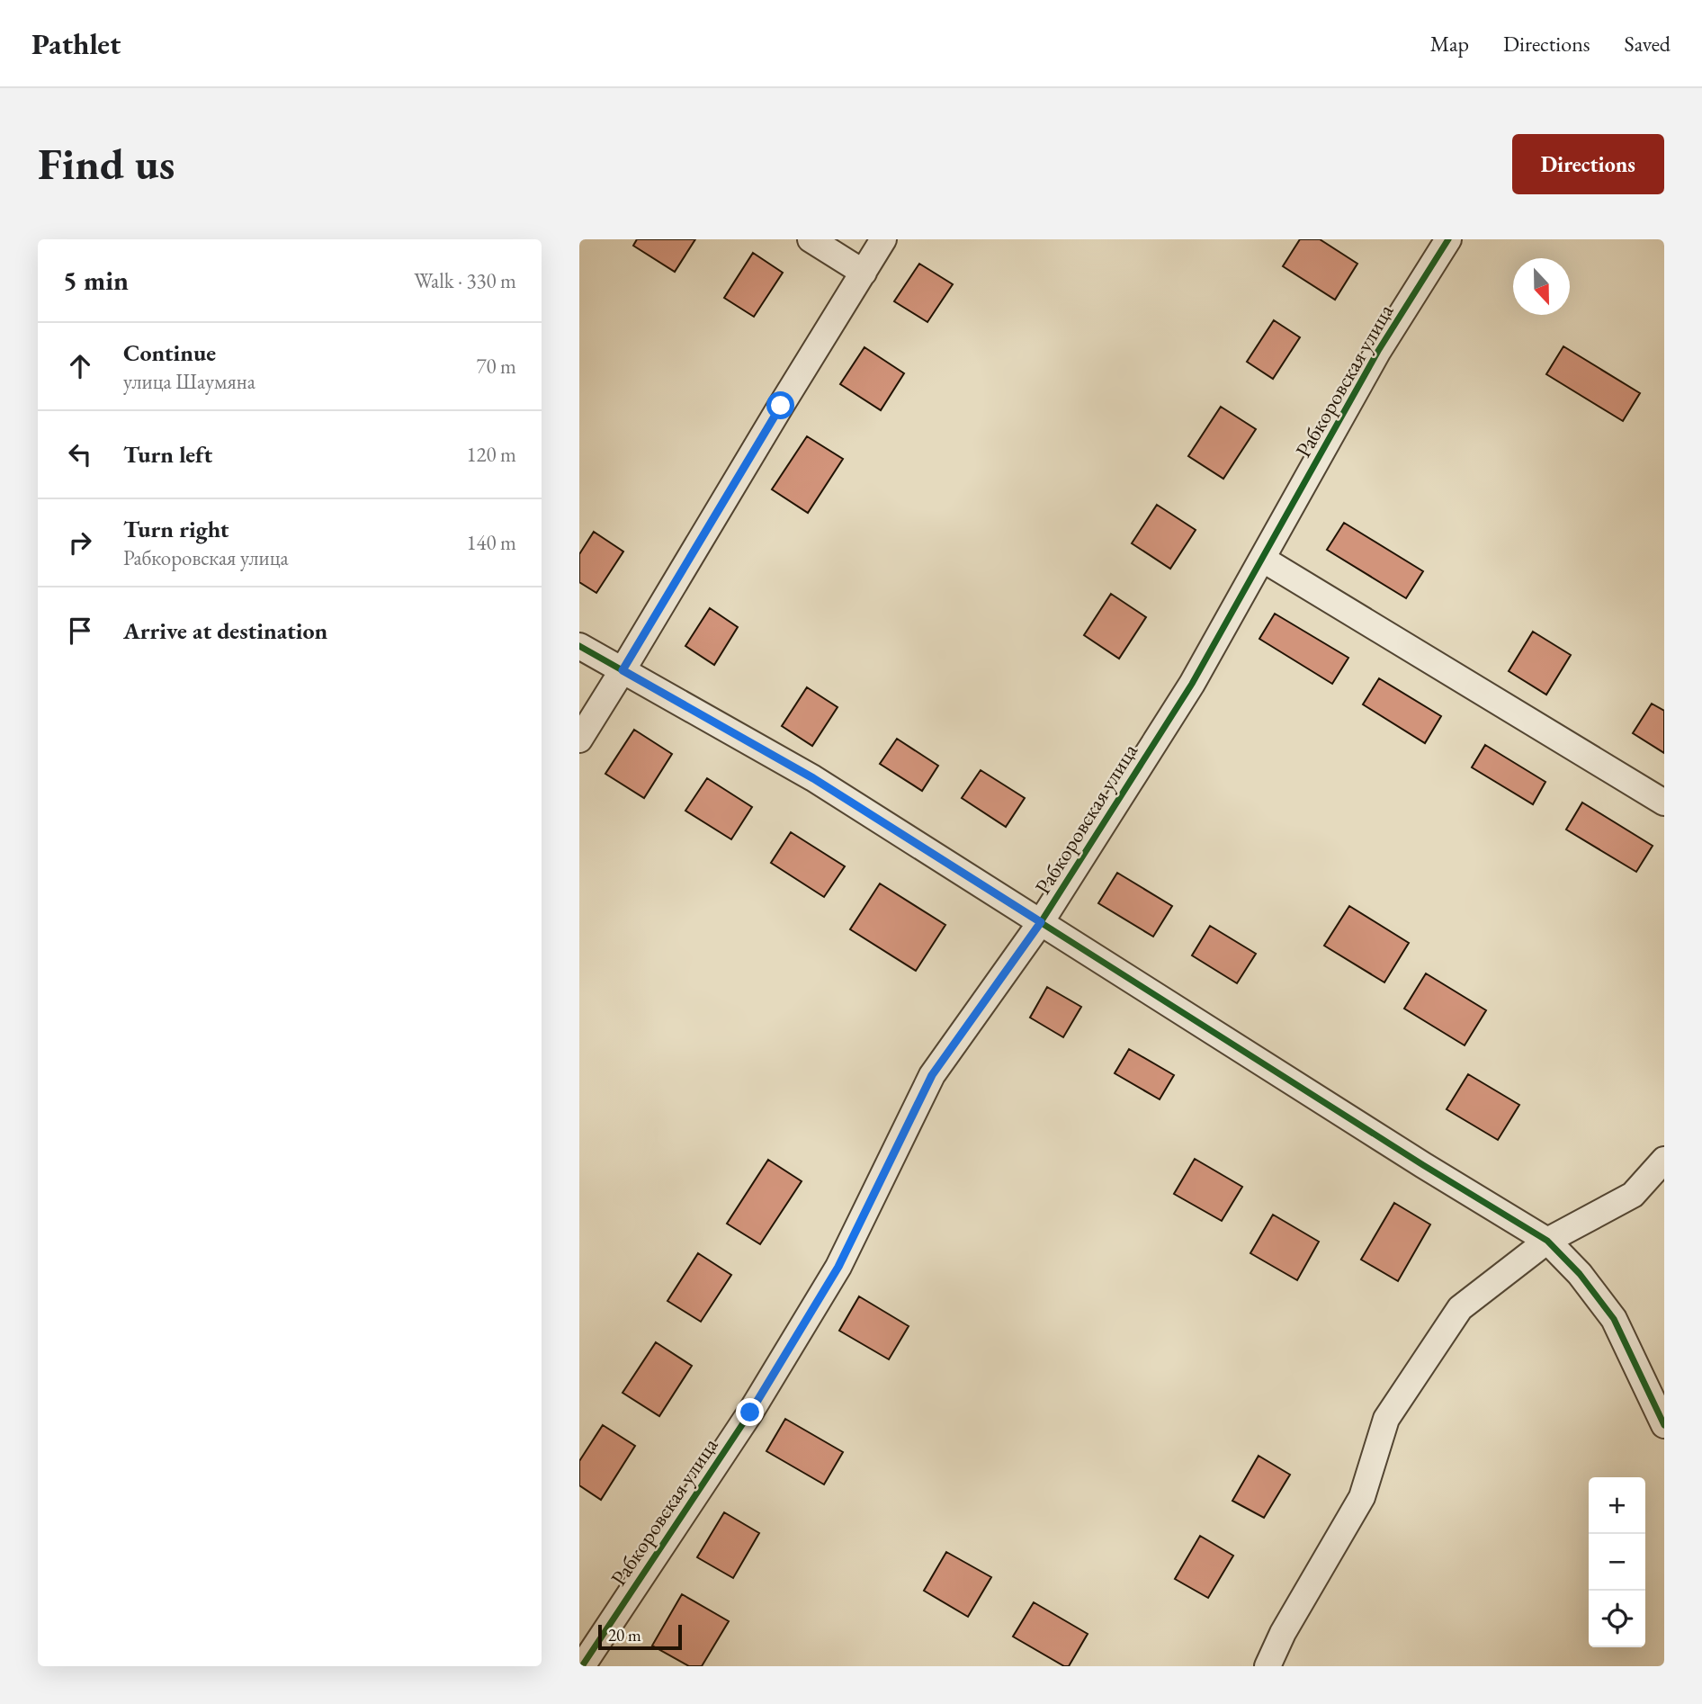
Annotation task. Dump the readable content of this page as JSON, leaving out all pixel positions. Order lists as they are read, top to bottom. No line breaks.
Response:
{"streets":{"street":["Рабкоровская улица"]},"scale_bar":"20 m","north":"bottom","page":{"header":"Pathlet","nav":["Map","Directions","Saved"],"buttons":"Directions","title":"Find us","heading":["5 min","Walk · 330 m"],"list":[["Continue","улица Шаумяна","70 m"],["Turn left","120 m"],["Turn right","Рабкоровская улица","140 m"],"Arrive at destination"],"map_buttons":["+","−"],"scale":"20 m"}}
